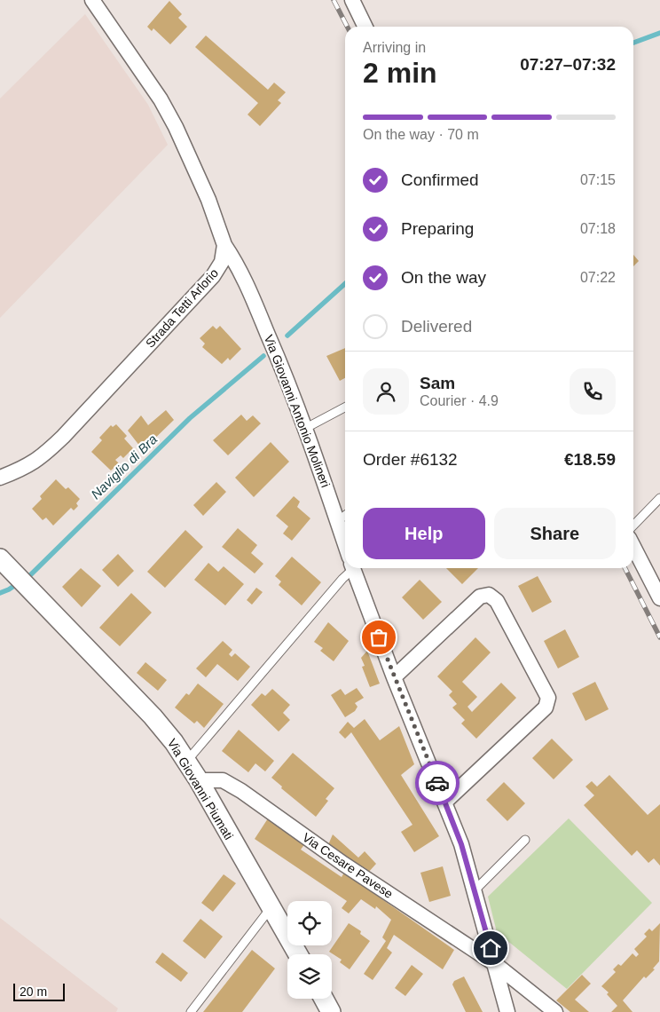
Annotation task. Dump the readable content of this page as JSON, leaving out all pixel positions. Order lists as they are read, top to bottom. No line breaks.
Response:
{"streets":{"street":["Strada Tetti Arlorio","Via Giovanni Antonio Molineri","Via Giovanni Piumati","Via Cesare Pavese"]},"crossings":[["Strada Tetti Arlorio","Via Giovanni Antonio Molineri"],["Via Giovanni Antonio Molineri","Via Cesare Pavese"],["Via Giovanni Piumati","Via Cesare Pavese"]],"water":["Naviglio di Bra"],"scale_bar":"20 m","page":{"heading":["2 min","Arriving in","07:27–07:32"],"panel":["Sam","Courier · 4.9","Order #6132","€18.59"],"bar":"On the way · 70 m","list":[["Confirmed","07:15"],["Preparing","07:18"],["On the way","07:22"],"Delivered"],"buttons":["Help","Share"],"scale":"20 m"}}
